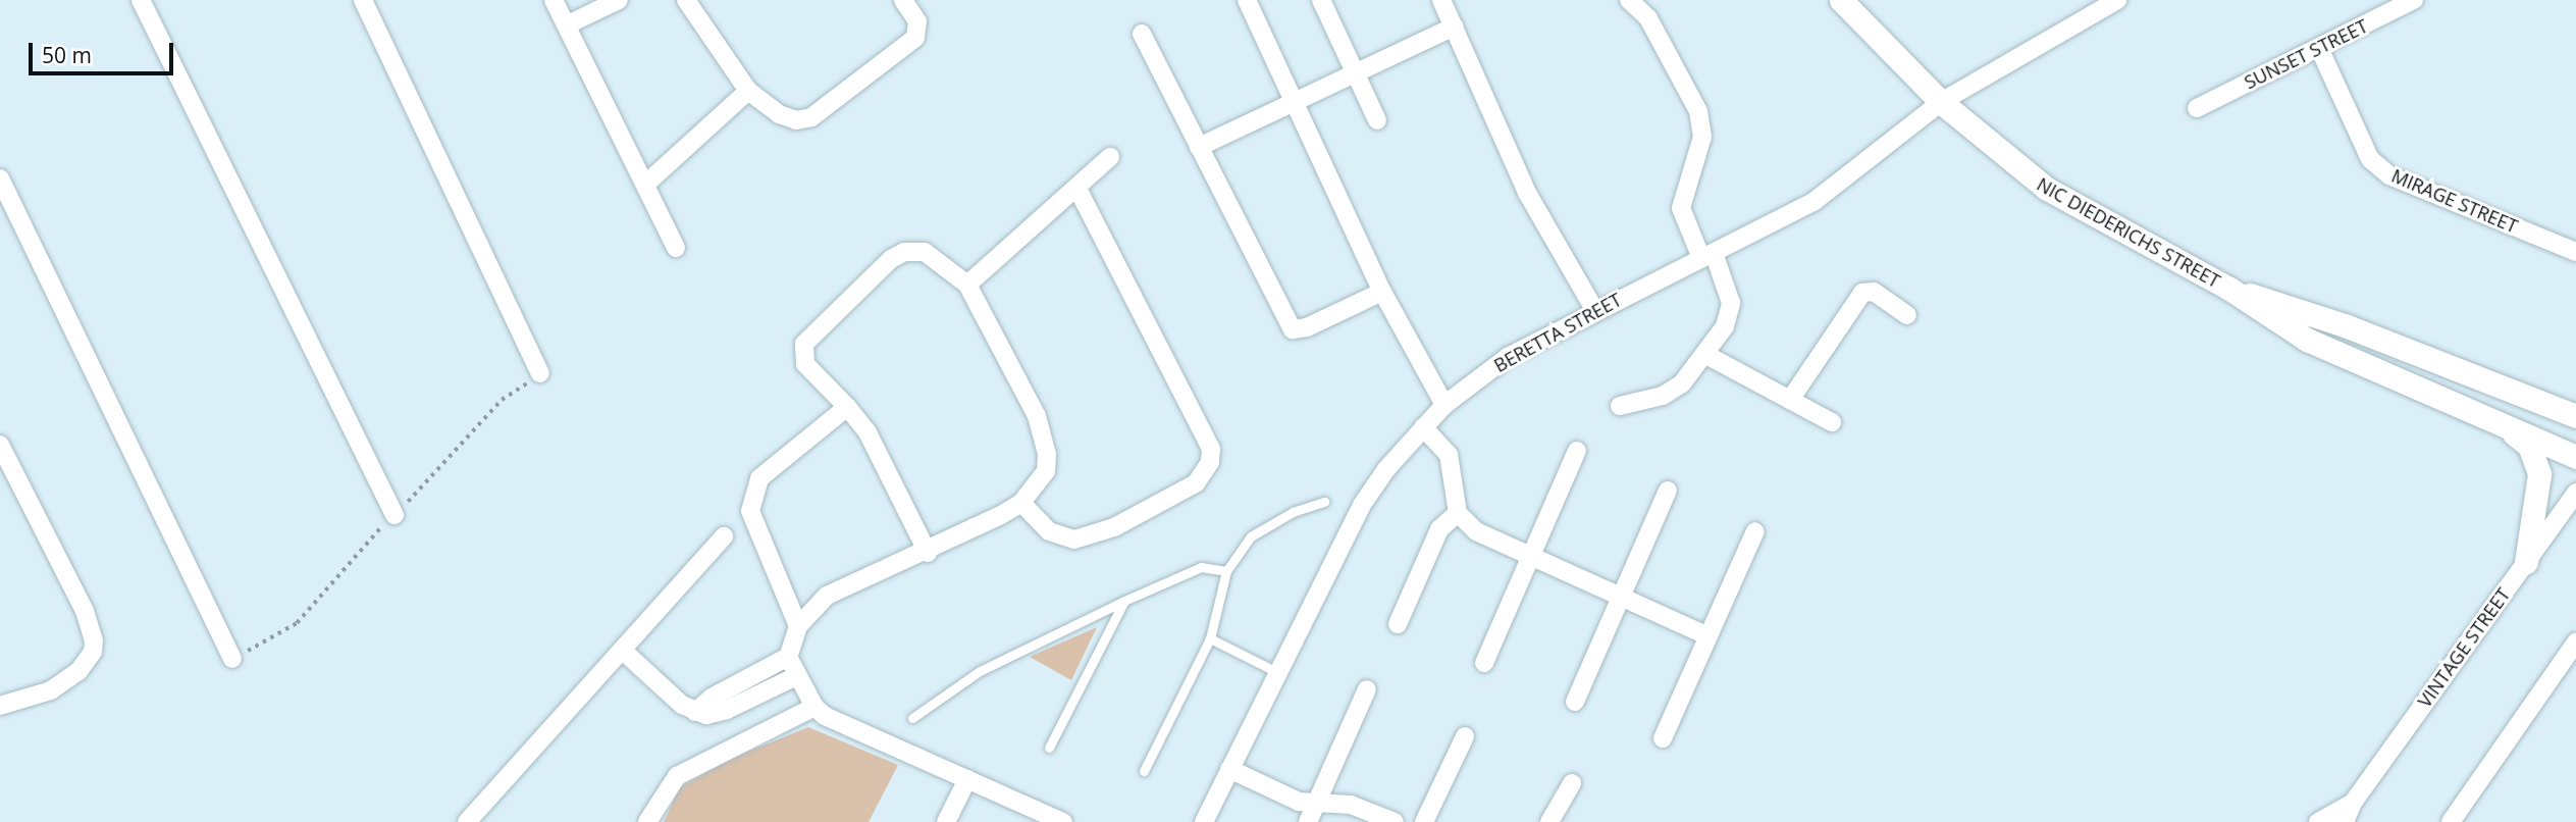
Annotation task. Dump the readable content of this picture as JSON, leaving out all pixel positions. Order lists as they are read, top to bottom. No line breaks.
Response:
{"streets":{"street":["SUNSET STREET","MIRAGE STREET","NIC DIEDERICHS STREET","BERETTA STREET","VINTAGE STREET"]},"crossings":[["SUNSET STREET","MIRAGE STREET"],["NIC DIEDERICHS STREET","BERETTA STREET"]],"scale_bar":"50 m"}
